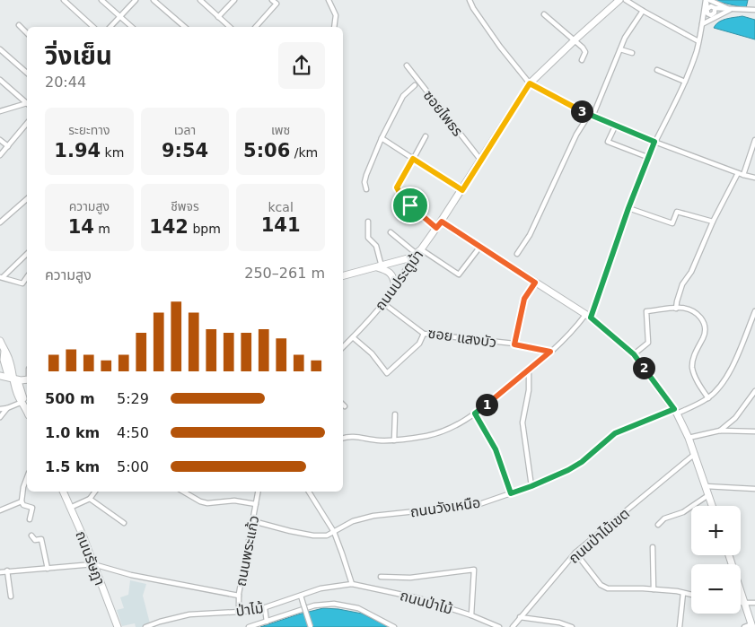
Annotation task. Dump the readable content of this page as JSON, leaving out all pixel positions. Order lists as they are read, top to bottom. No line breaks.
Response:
{"streets":{"street":["ซอยไพธร","ถนนประตูม้า","ซอย แสงบัว","ถนนวังเหนือ","ถนนป่าไม้เขต","ถนนพระแก้ว","ถนนรัษฎา","ถนนป่าไม้","ป่าไม้"]},"crossings":[["ซอยไพธร","ถนนประตูม้า"],["ถนนประตูม้า","ซอย แสงบัว"],["ถนนวังเหนือ","ถนนพระแก้ว"],["ถนนพระแก้ว","ป่าไม้"],["ถนนป่าไม้","ป่าไม้"]],"page":{"heading":["วิ่งเย็น","20:44"],"pins":["3","2","1"],"stats":[["ระยะทาง","1.94 km"],["เวลา","9:54"],["เพซ","5:06 /km"],["ความสูง","14 m"],["ชีพจร","142 bpm"],["kcal","141"]],"chart":["ความสูง","250–261 m"],"list":[{"name":"500 m","note":"5:29"},{"name":"1.0 km","note":"4:50"},{"name":"1.5 km","note":"5:00"}],"map_buttons":["+","−"]}}
